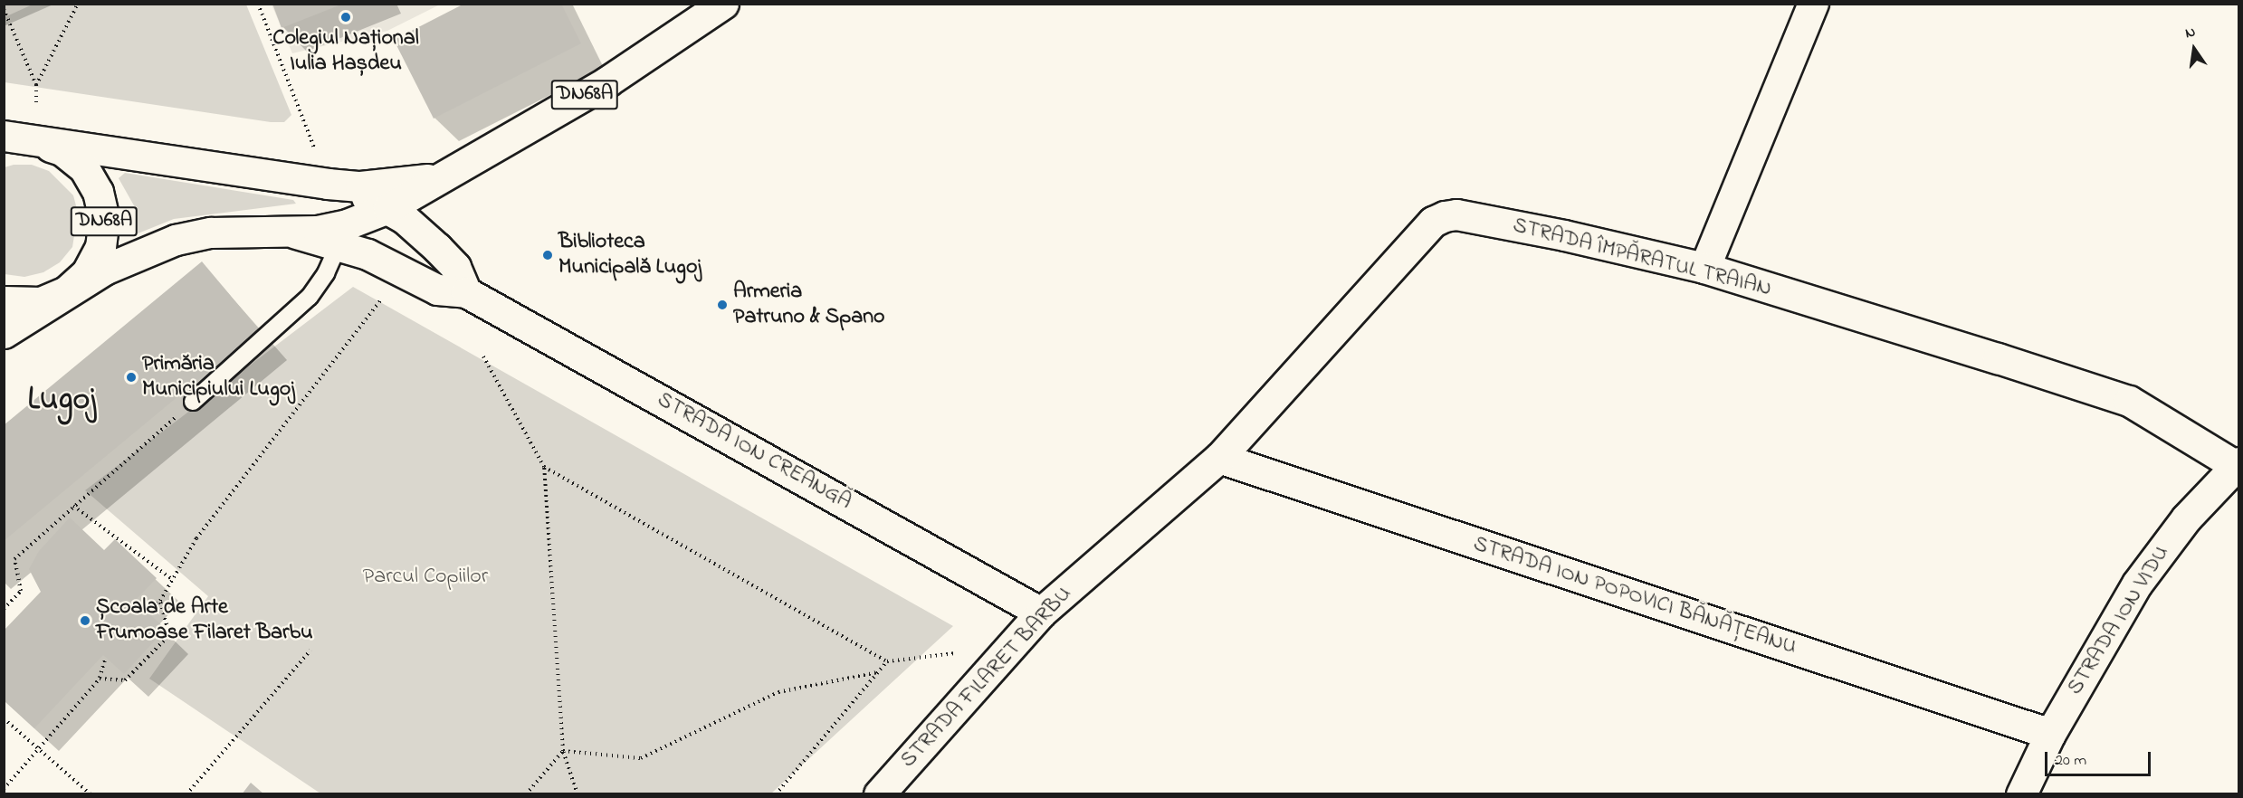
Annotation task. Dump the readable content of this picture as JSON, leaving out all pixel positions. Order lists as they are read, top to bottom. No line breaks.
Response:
{"streets":{"street":["DN68A","STRADA ÎMPĂRATUL TRAIAN","STRADA ION CREANGĂ","STRADA ION POPOVICI BĂNĂȚEANU","STRADA ION VIDU","STRADA FILARET BARBU"]},"crossings":[["DN68A","STRADA ION CREANGĂ"],["STRADA ÎMPĂRATUL TRAIAN","STRADA ION POPOVICI BĂNĂȚEANU"],["STRADA ÎMPĂRATUL TRAIAN","STRADA ION VIDU"],["STRADA ÎMPĂRATUL TRAIAN","STRADA FILARET BARBU"],["STRADA ION CREANGĂ","STRADA FILARET BARBU"],["STRADA ION POPOVICI BĂNĂȚEANU","STRADA ION VIDU"],["STRADA ION POPOVICI BĂNĂȚEANU","STRADA FILARET BARBU"]],"districts":["Lugoj"],"parks":["Parcul Copiilor"],"places":["Colegiul Național Iulia Hașdeu","Biblioteca Municipală Lugoj","Armeria Patruno & Spano","Primăria Municipiului Lugoj","Școala de Arte Frumoase Filaret Barbu"],"scale_bar":"20 m","north":"top"}
